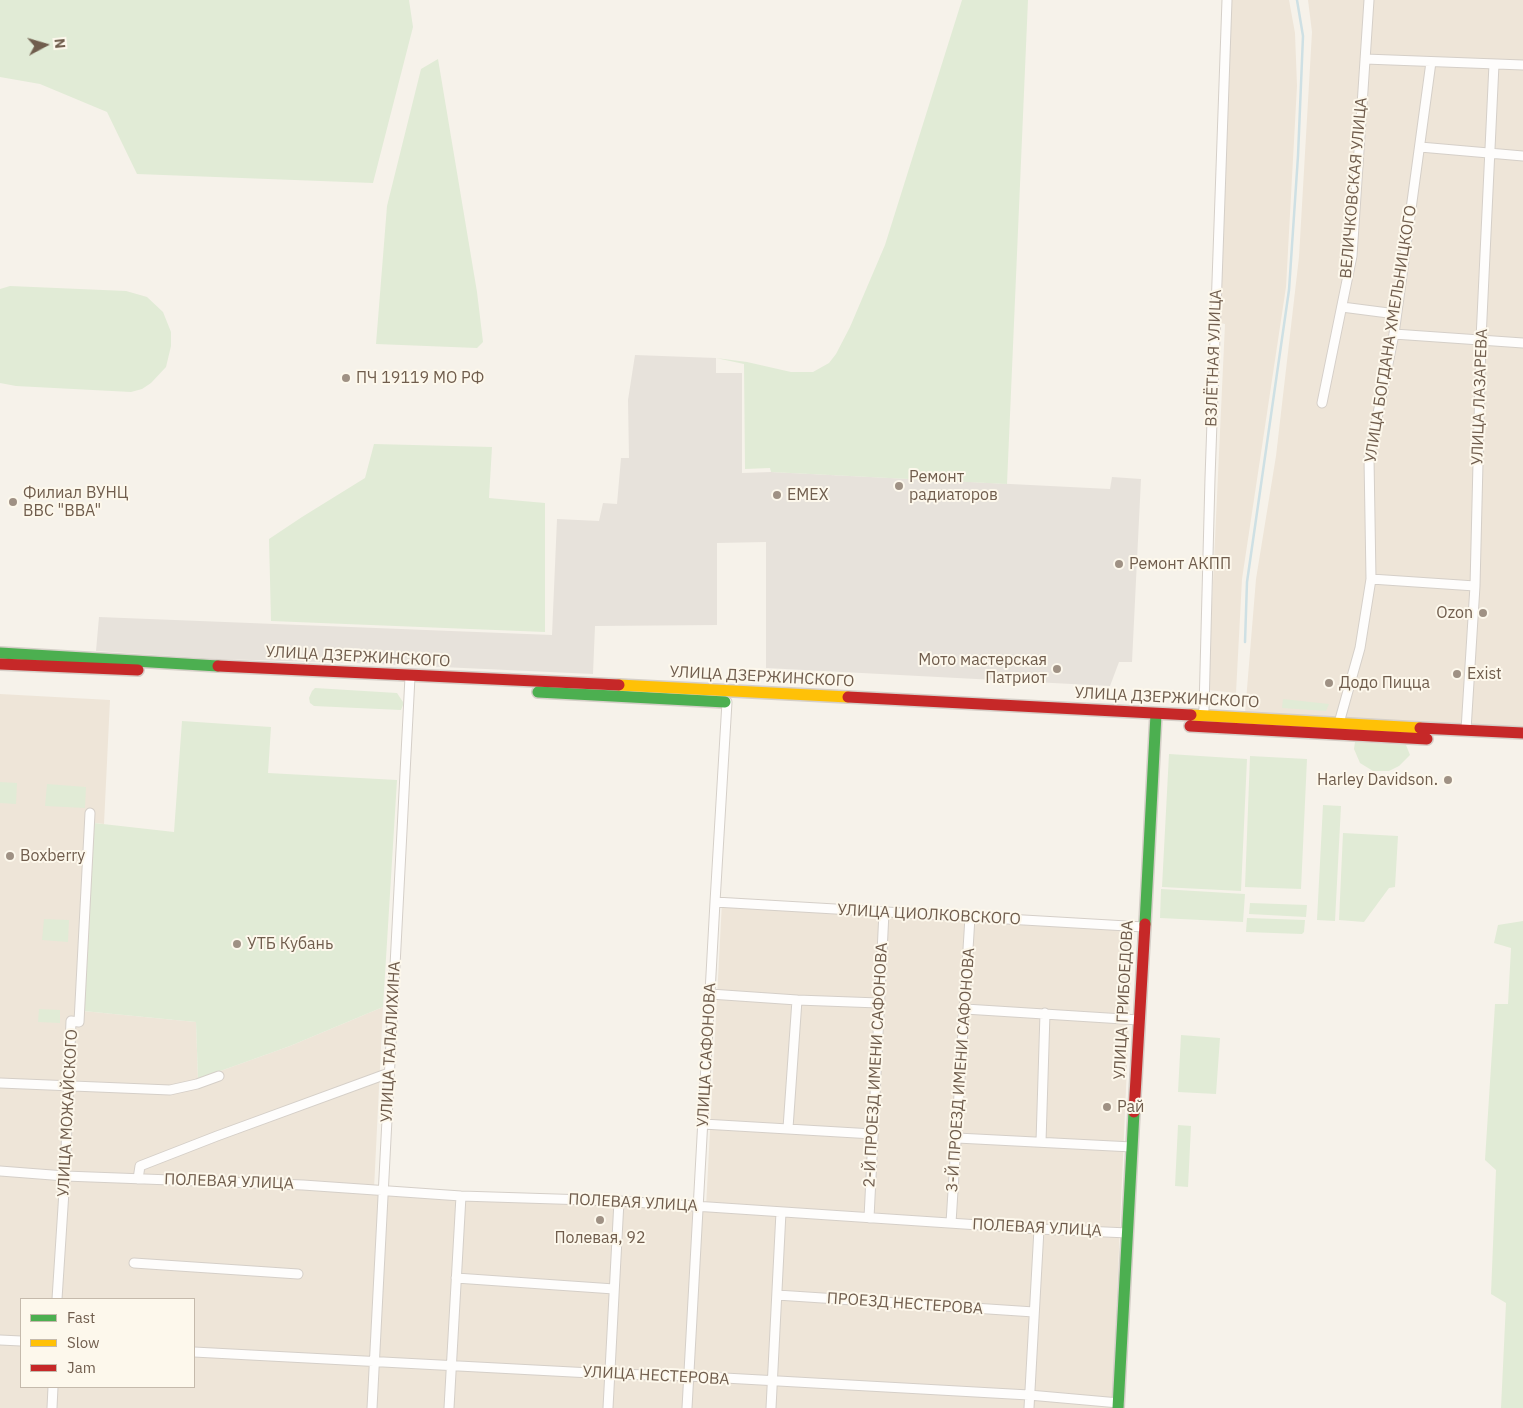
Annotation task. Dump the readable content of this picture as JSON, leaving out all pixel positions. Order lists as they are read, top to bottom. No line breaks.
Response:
{"streets":{"main road":["УЛИЦА ДЗЕРЖИНСКОГО","УЛИЦА ГРИБОЕДОВА"],"street":["ВЕЛИЧКОВСКАЯ УЛИЦА","УЛИЦА БОГДАНА ХМЕЛЬНИЦКОГО","ВЗЛЁТНАЯ УЛИЦА","УЛИЦА ЛАЗАРЕВА","УЛИЦА ЦИОЛКОВСКОГО","УЛИЦА ТАЛАЛИХИНА","УЛИЦА САФОНОВА","2-Й ПРОЕЗД ИМЕНИ САФОНОВА","3-Й ПРОЕЗД ИМЕНИ САФОНОВА","УЛИЦА МОЖАЙСКОГО","ПОЛЕВАЯ УЛИЦА","ПРОЕЗД НЕСТЕРОВА","УЛИЦА НЕСТЕРОВА"]},"crossings":[["УЛИЦА БОГДАНА ХМЕЛЬНИЦКОГО","УЛИЦА ДЗЕРЖИНСКОГО"],["ВЗЛЁТНАЯ УЛИЦА","УЛИЦА ДЗЕРЖИНСКОГО"],["УЛИЦА ЛАЗАРЕВА","УЛИЦА ДЗЕРЖИНСКОГО"],["УЛИЦА ДЗЕРЖИНСКОГО","УЛИЦА ГРИБОЕДОВА"],["УЛИЦА ДЗЕРЖИНСКОГО","УЛИЦА ТАЛАЛИХИНА"],["УЛИЦА ДЗЕРЖИНСКОГО","УЛИЦА САФОНОВА"],["УЛИЦА ЦИОЛКОВСКОГО","УЛИЦА ГРИБОЕДОВА"],["УЛИЦА ЦИОЛКОВСКОГО","УЛИЦА САФОНОВА"],["УЛИЦА ЦИОЛКОВСКОГО","2-Й ПРОЕЗД ИМЕНИ САФОНОВА"],["УЛИЦА ЦИОЛКОВСКОГО","3-Й ПРОЕЗД ИМЕНИ САФОНОВА"],["УЛИЦА ГРИБОЕДОВА","ПОЛЕВАЯ УЛИЦА"],["УЛИЦА ГРИБОЕДОВА","УЛИЦА НЕСТЕРОВА"],["УЛИЦА ТАЛАЛИХИНА","ПОЛЕВАЯ УЛИЦА"],["УЛИЦА ТАЛАЛИХИНА","УЛИЦА НЕСТЕРОВА"],["УЛИЦА САФОНОВА","ПОЛЕВАЯ УЛИЦА"],["УЛИЦА САФОНОВА","УЛИЦА НЕСТЕРОВА"],["2-Й ПРОЕЗД ИМЕНИ САФОНОВА","ПОЛЕВАЯ УЛИЦА"],["3-Й ПРОЕЗД ИМЕНИ САФОНОВА","ПОЛЕВАЯ УЛИЦА"],["УЛИЦА МОЖАЙСКОГО","ПОЛЕВАЯ УЛИЦА"]],"places":["ПЧ 19119 МО РФ","Ремонт радиаторов","EMEX","Филиал ВУНЦ ВВС \"ВВА\"","Ремонт АКПП","Ozon","Мото мастерская Патриот","Exist","Додо Пицца","Harley Davidson.","Boxberry","УТБ Кубань","Рай","Полевая, 92"],"legend":["Fast","Slow","Jam"],"north":"right"}
